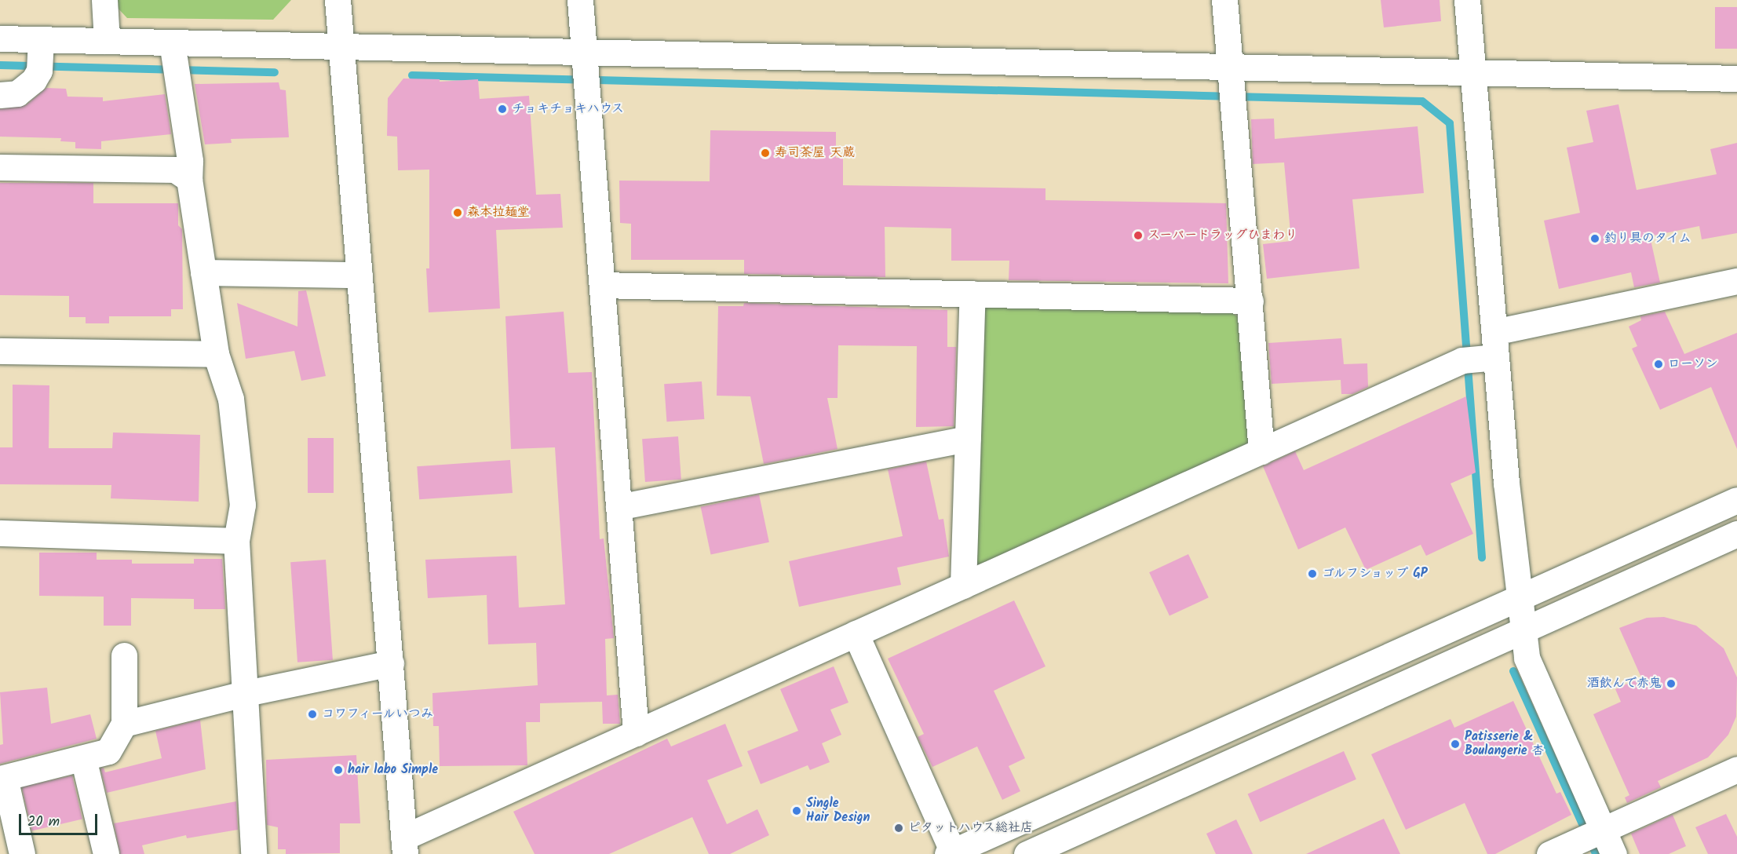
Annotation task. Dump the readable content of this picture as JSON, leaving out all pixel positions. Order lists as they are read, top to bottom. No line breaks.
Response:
{"places":["チョキチョキハウス","寿司茶屋 天蔵","森本拉麺堂","スーパードラッグひまわり","釣り具のタイム","ローソン","ゴルフショップ GP","酒飲んで赤鬼","コワフィールいつみ","Patisserie & Boulangerie 杏","hair labo Simple","Single Hair Design","ピタットハウス総社店"],"scale_bar":"20 m"}
